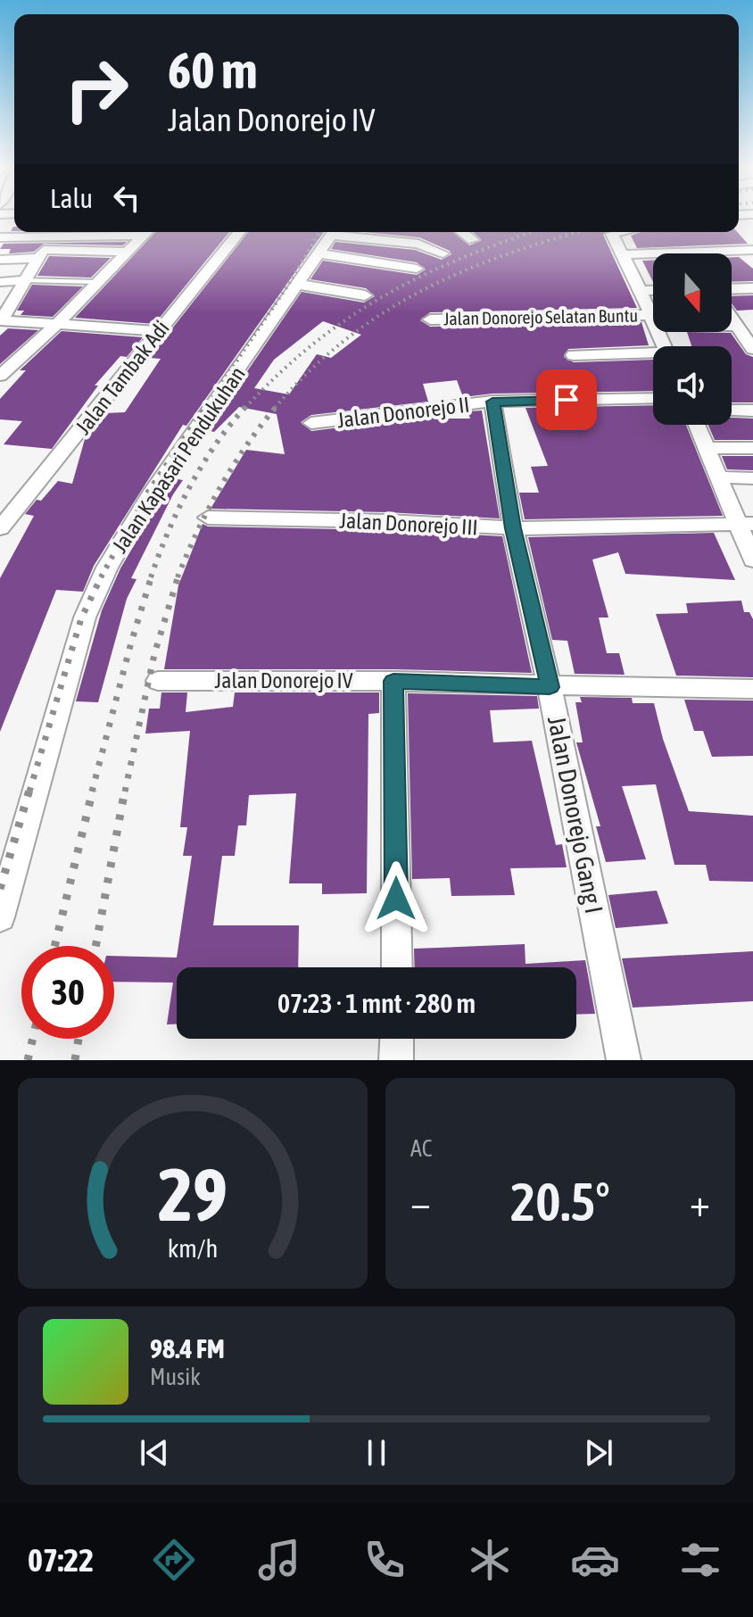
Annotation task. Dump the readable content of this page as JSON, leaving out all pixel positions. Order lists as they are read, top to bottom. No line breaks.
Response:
{"streets":{"street":["Jalan Donorejo Selatan Buntu","Jalan Tambak Adi","Jalan Donorejo II","Jalan Kapasari Pendukuhan","Jalan Donorejo III","Jalan Donorejo IV","Jalan Donorejo Gang I"]},"crossings":[["Jalan Donorejo II","Jalan Donorejo Gang I"],["Jalan Donorejo III","Jalan Donorejo Gang I"],["Jalan Donorejo IV","Jalan Donorejo Gang I"]],"north":"bottom","page":{"turn":["60 m","Jalan Donorejo IV"],"then":"Lalu","limit":"30","trip":"07:23 · 1 mnt · 280 m","tile":"AC","heat":["−","20.5°","+"],"song":["98.4 FM","Musik"],"tabs":"07:22","gauge":["29","km/h"]}}
